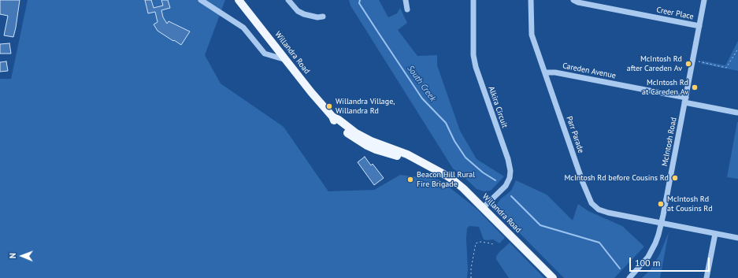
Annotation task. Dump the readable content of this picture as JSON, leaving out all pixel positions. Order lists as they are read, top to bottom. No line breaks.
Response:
{"streets":{"main road":["Willandra Road"],"street":["Creer Place","Careden Avenue","Alkira Circuit","Parr Parade","McIntosh Road"]},"crossings":[["Creer Place","McIntosh Road"],["Willandra Road","Alkira Circuit"],["Careden Avenue","Parr Parade"],["Careden Avenue","McIntosh Road"],["Parr Parade","McIntosh Road"]],"water":["South Creek"],"places":["McIntosh Rd after Careden Av","McIntosh Rd at Careden Av","Willandra Village, Willandra Rd","McIntosh Rd before Cousins Rd","Beacon Hill Rural Fire Brigade","McIntosh Rd at Cousins Rd"],"scale_bar":"100 m","north":"left"}
